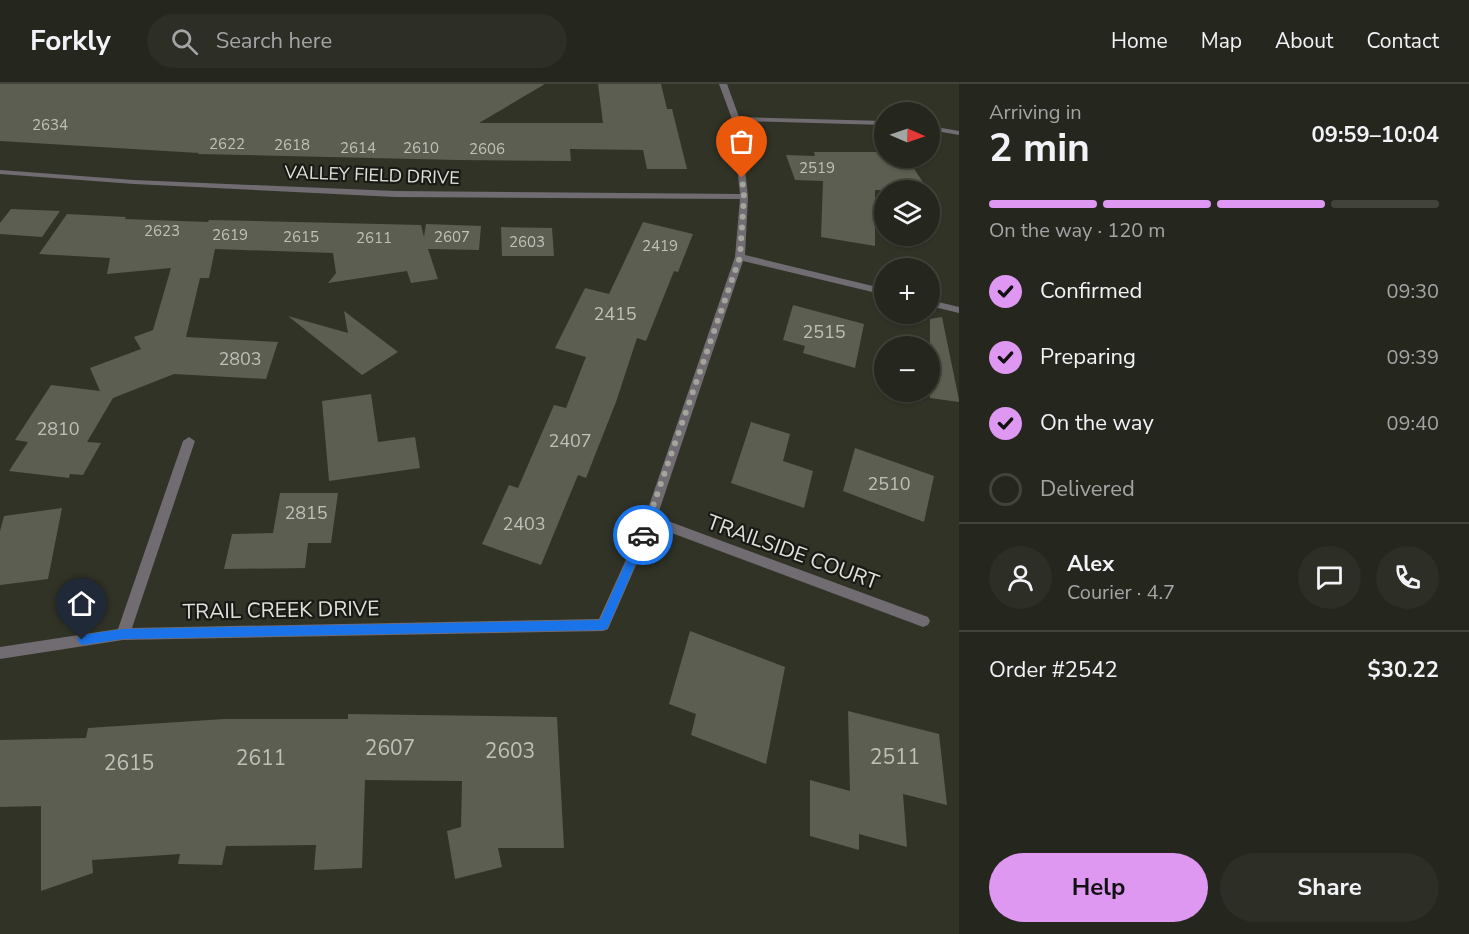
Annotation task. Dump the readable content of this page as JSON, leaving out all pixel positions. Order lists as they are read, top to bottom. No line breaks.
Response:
{"streets":{"street":["VALLEY FIELD DRIVE","TRAILSIDE COURT","TRAIL CREEK DRIVE"]},"crossings":[["TRAILSIDE COURT","TRAIL CREEK DRIVE"]],"house_numbers":["2634","2622","2618","2614","2610","2606","2519","2623","2619","2615","2607","2611","2603","2419","2415","2515","2803","2810","2407","2510","2815","2403","2607","2603","2511","2611","2615"],"north":"right","page":{"header":"Forkly","search":"Search here","nav":["Home","Map","About","Contact"],"heading":["2 min","Arriving in","09:59–10:04"],"panel":["Alex","Courier · 4.7","Order #2542","$30.22"],"map_buttons":["+","−"],"bar":"On the way · 120 m","list":[["Confirmed","09:30"],["Preparing","09:39"],["On the way","09:40"],"Delivered"],"buttons":["Help","Share"]}}
